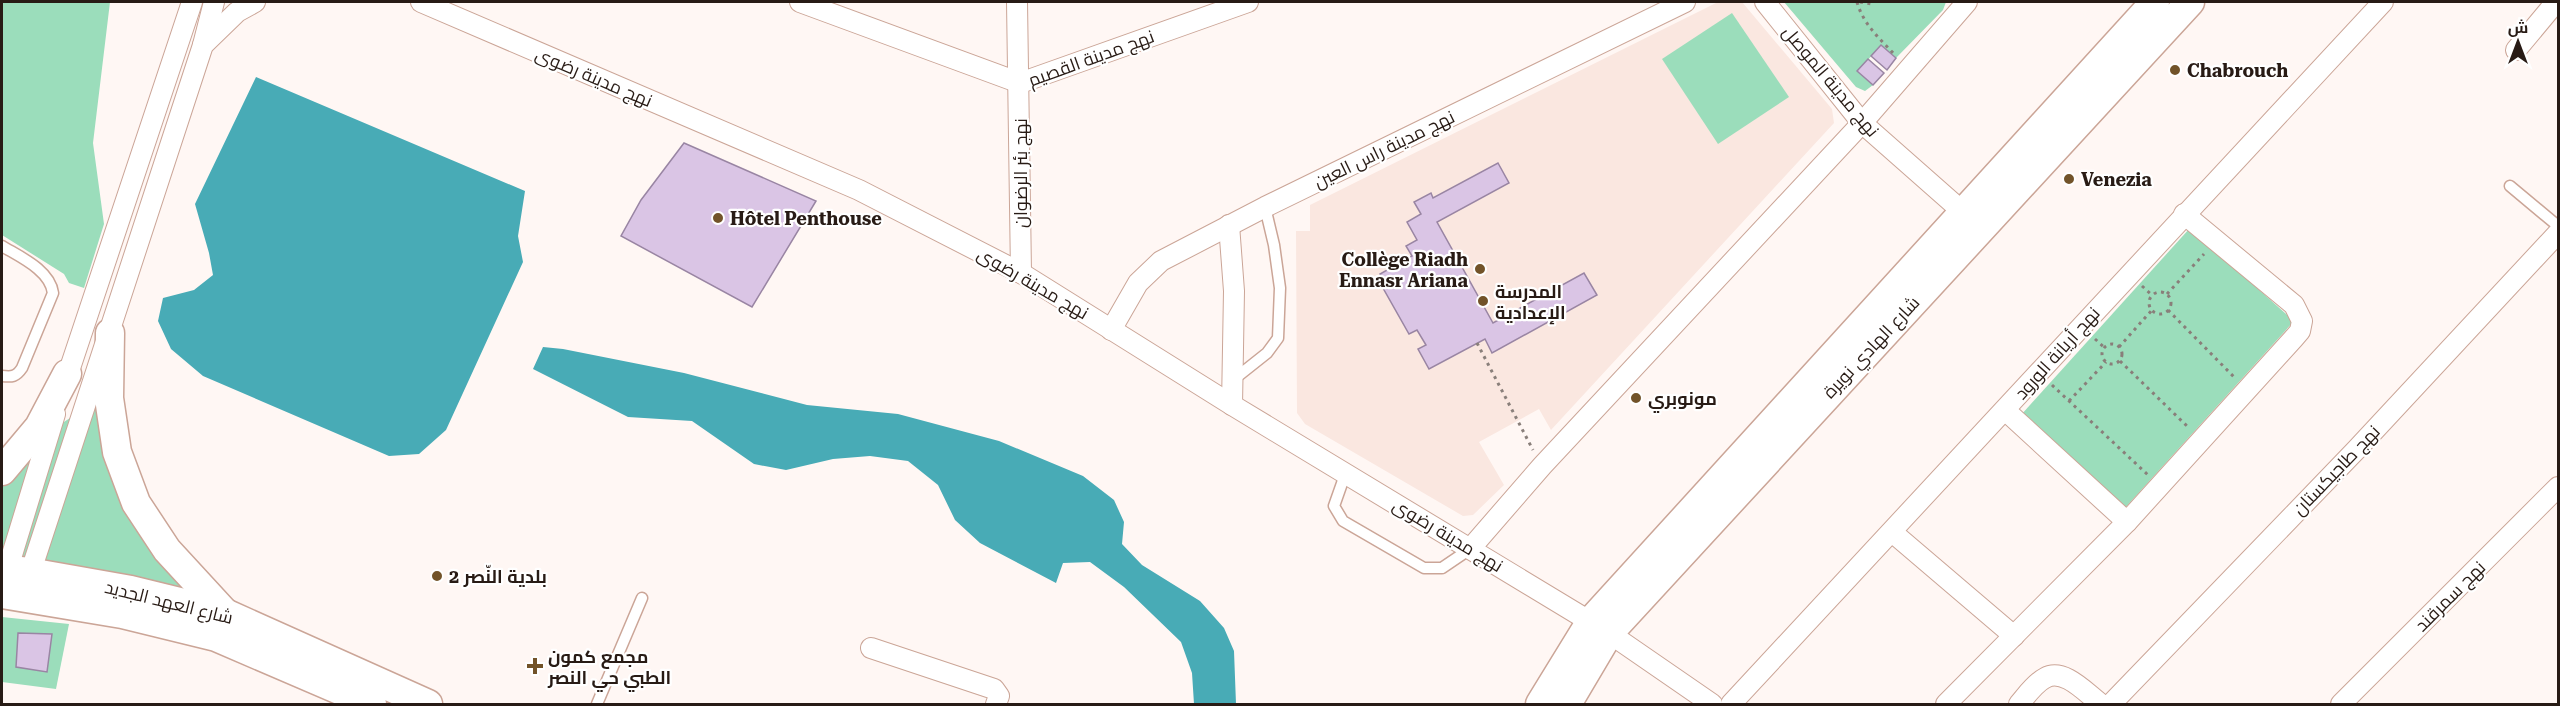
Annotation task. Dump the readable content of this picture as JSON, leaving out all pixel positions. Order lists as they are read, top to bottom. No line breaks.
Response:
{"streets":{"main road":["شارع الهادي نويرة","شارع العهد الجديد"],"street":["نهج مدينة القصيم","نهج مدينة رضوى","نهج مدينة الموصل","نهج مدينة راس العين","نهج بئر الرضوان","نهج أريانة الورود","نهج طاجيكستان","نهج سمرقند"]},"crossings":[["نهج مدينة القصيم","نهج بئر الرضوان"],["نهج مدينة رضوى","نهج مدينة راس العين"],["نهج مدينة رضوى","نهج بئر الرضوان"],["نهج مدينة رضوى","شارع الهادي نويرة"],["نهج مدينة الموصل","شارع الهادي نويرة"]],"places":{"other":["Chabrouch","Venezia","Hôtel Penthouse","Collège Riadh Ennasr Ariana","المدرسة الإعدادية","مونوبري","بلدية النّصر 2"],"health":["مجمع كمون الطبي حي النصر"]},"north":"top"}
